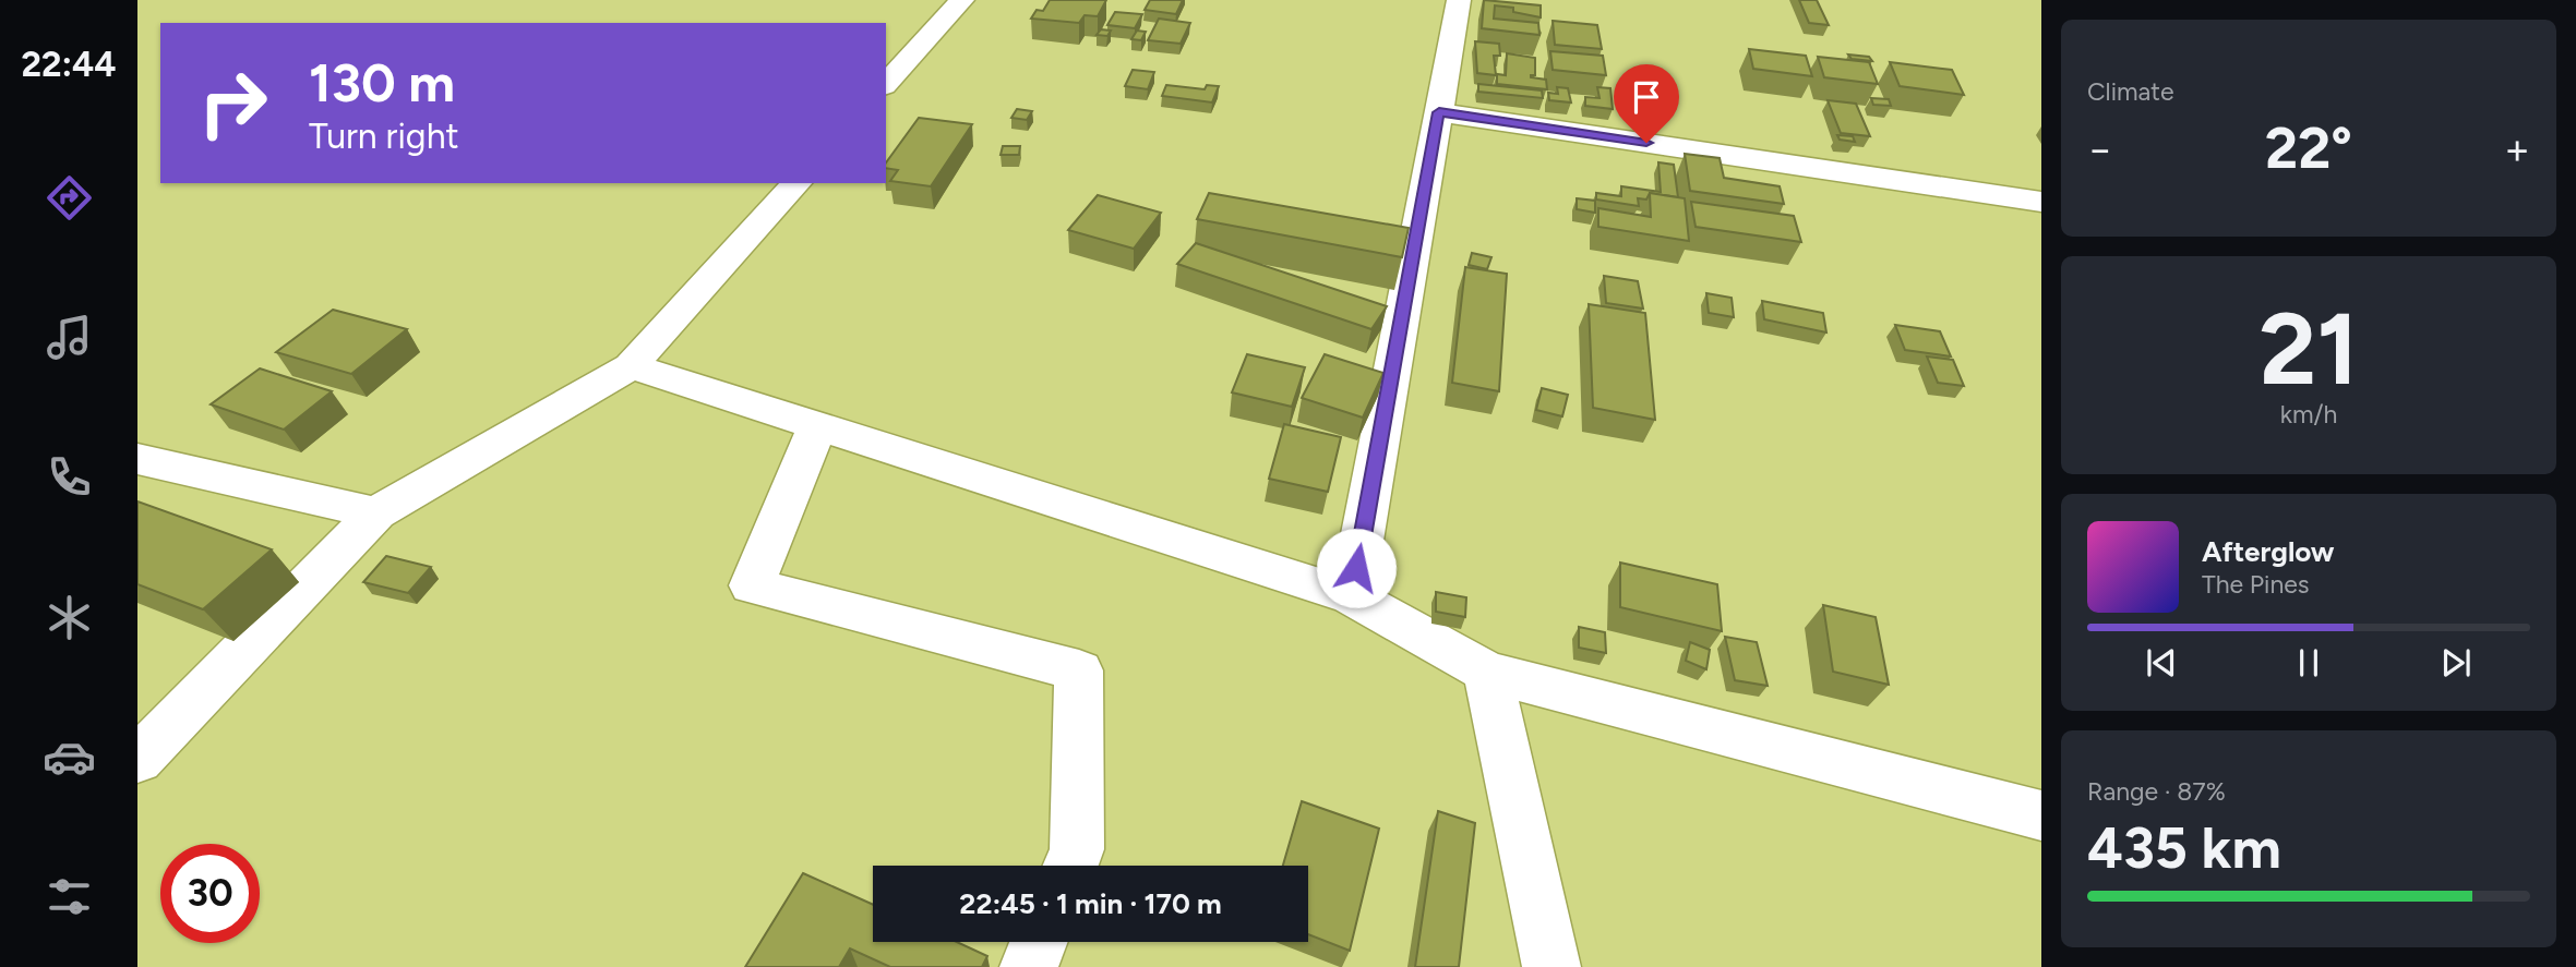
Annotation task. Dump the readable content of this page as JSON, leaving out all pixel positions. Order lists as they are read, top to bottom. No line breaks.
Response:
{"page":{"tabs":"22:44","tile":["Climate",["21","km/h"],["Range · 87%","435 km"]],"turn":["130 m","Turn right"],"heat":["−","22°","+"],"song":["Afterglow","The Pines"],"limit":"30","trip":"22:45 · 1 min · 170 m"}}
